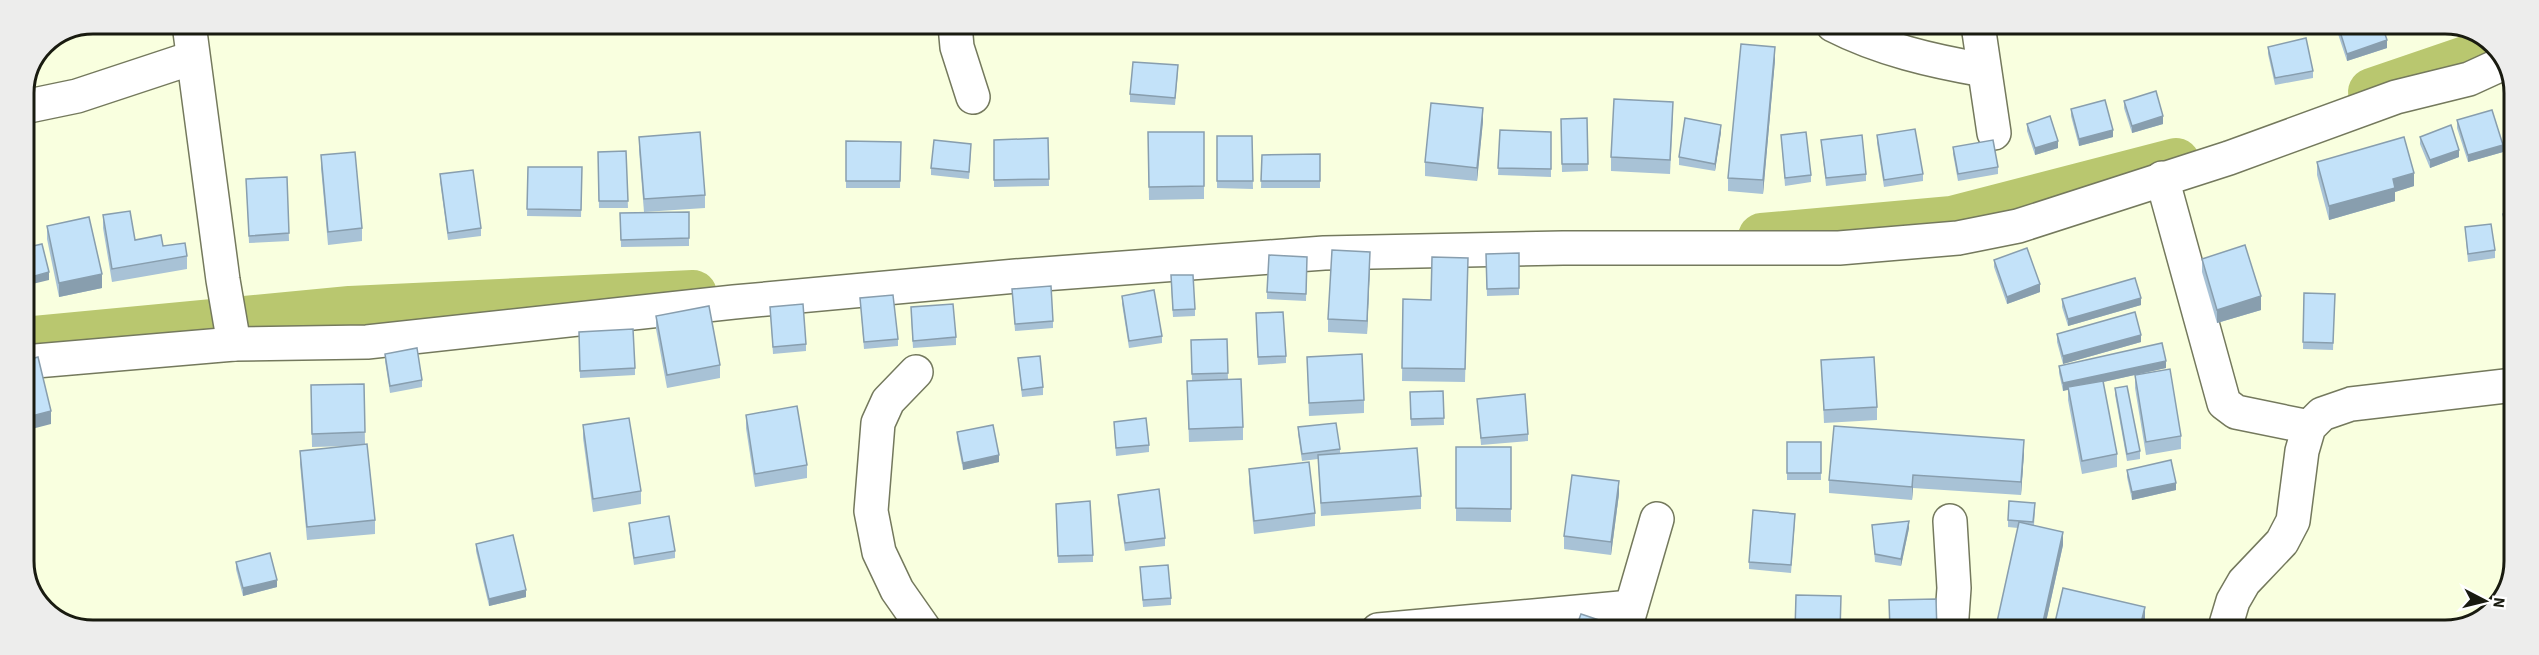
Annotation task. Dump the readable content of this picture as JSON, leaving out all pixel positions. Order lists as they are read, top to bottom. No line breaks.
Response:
{"north":"right"}
